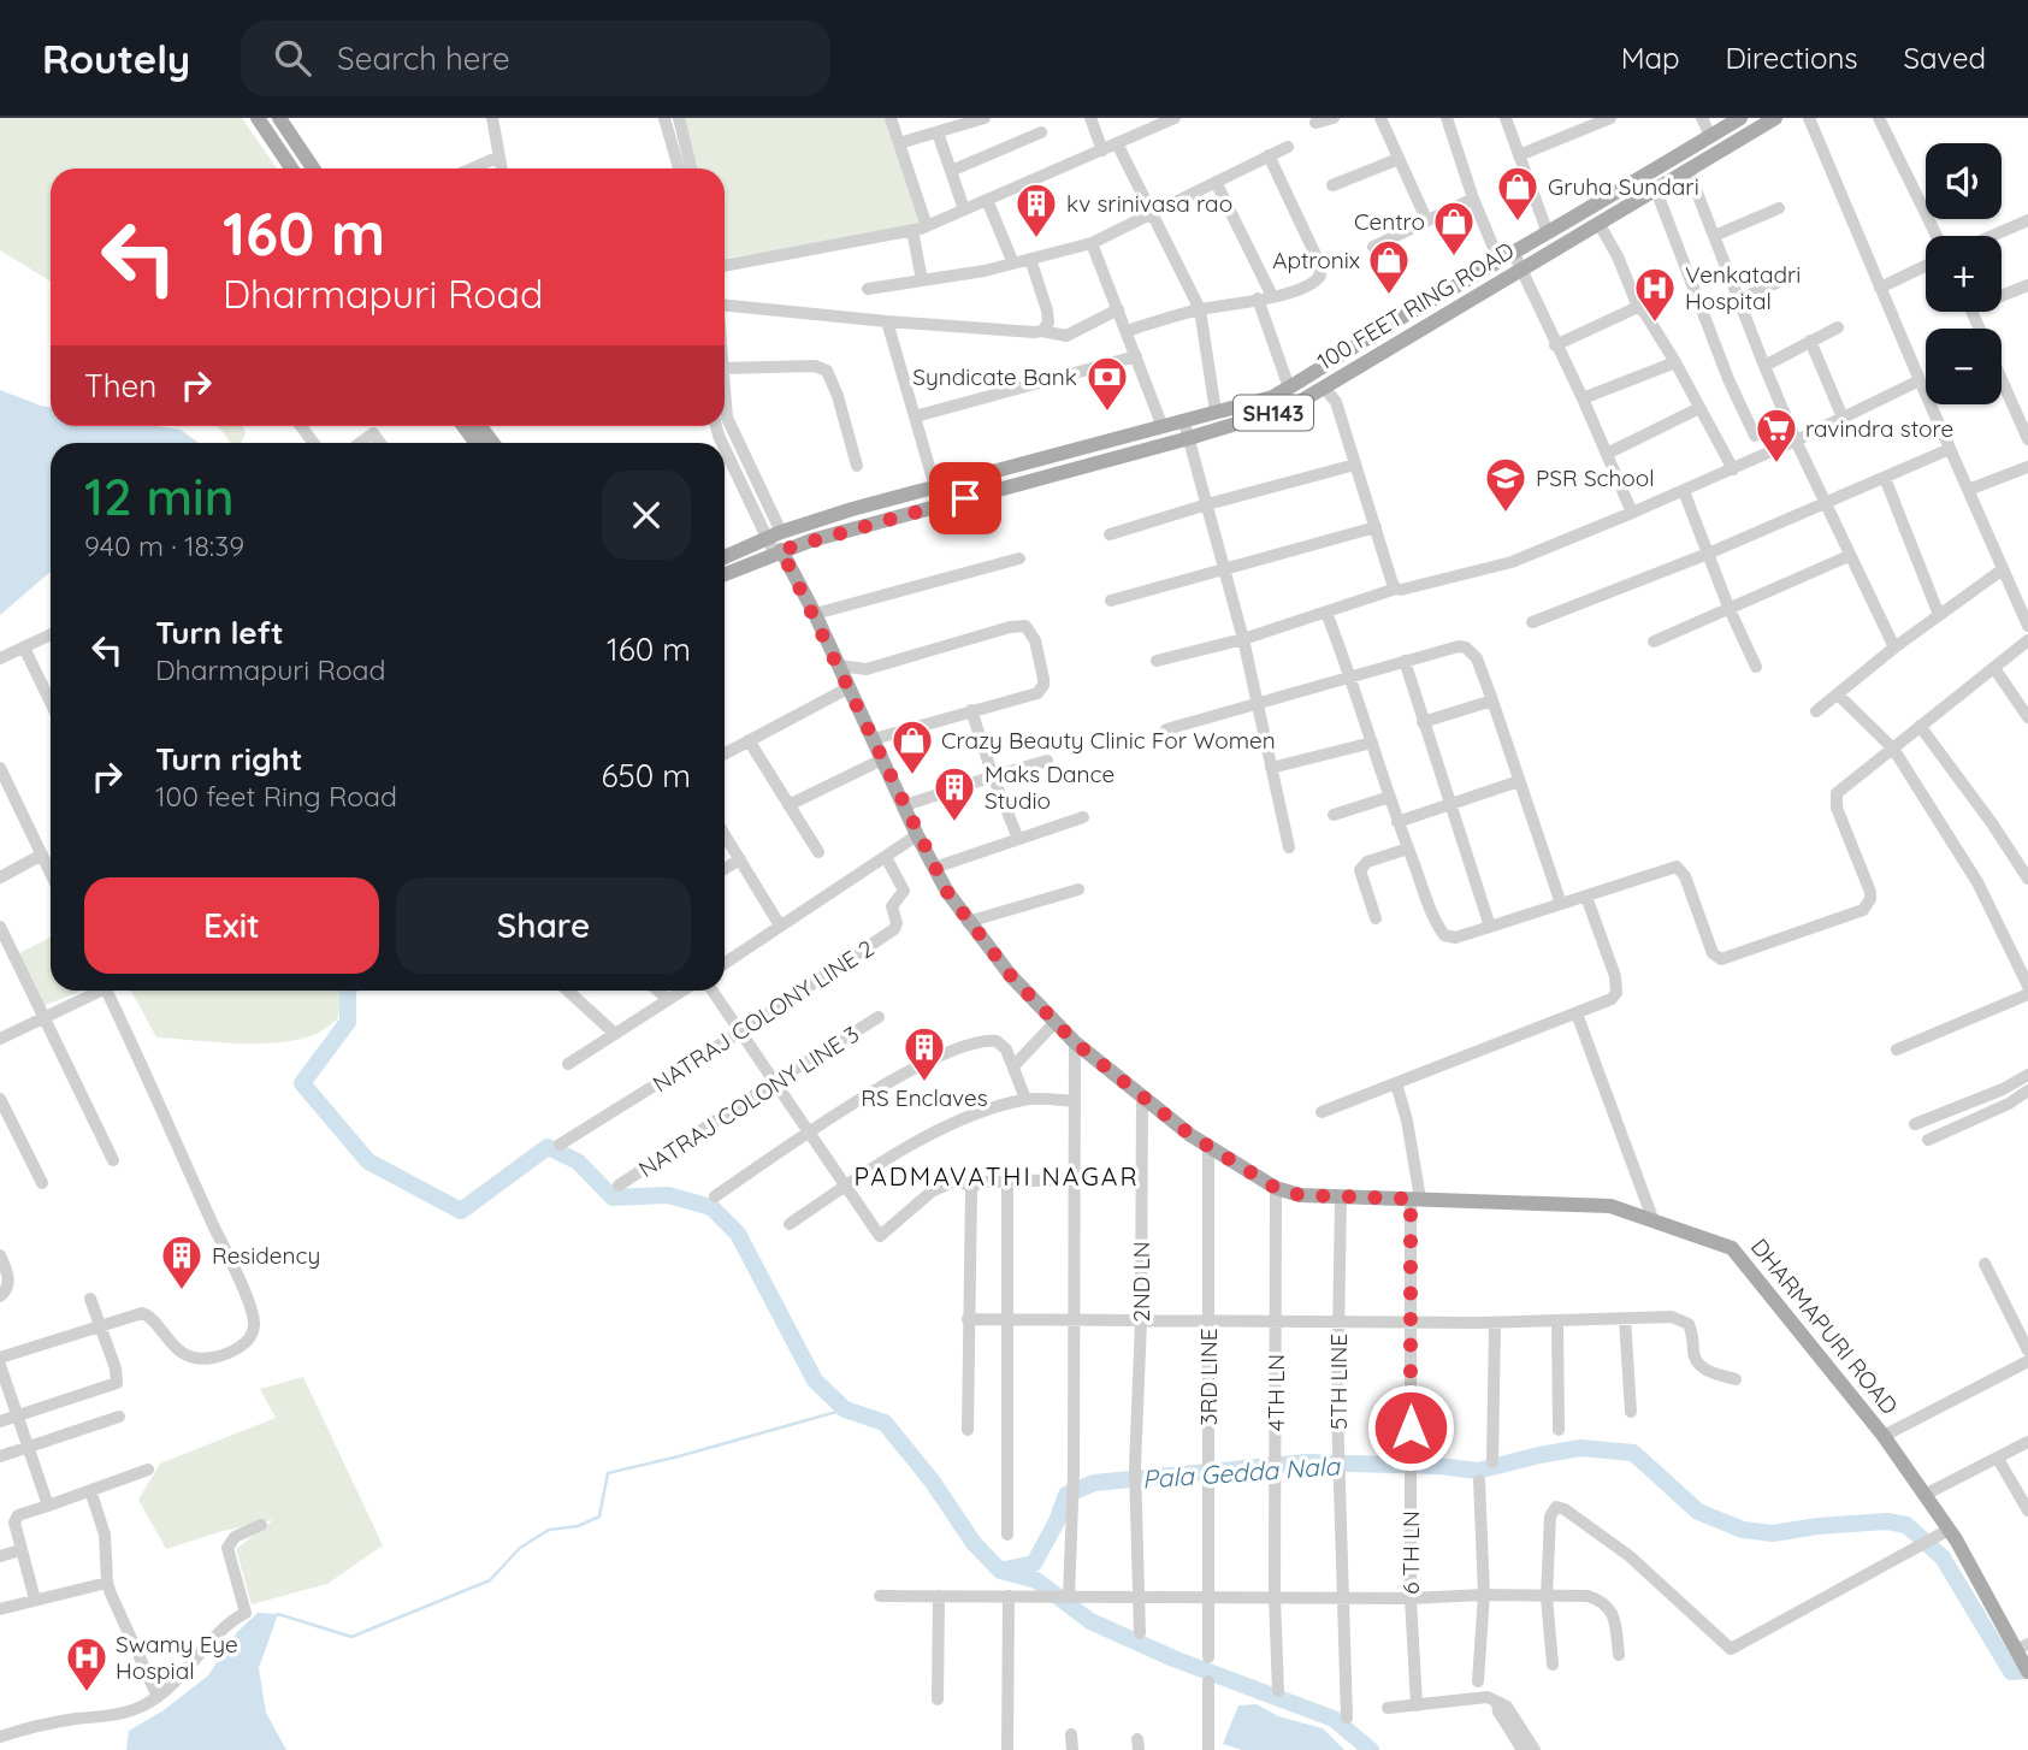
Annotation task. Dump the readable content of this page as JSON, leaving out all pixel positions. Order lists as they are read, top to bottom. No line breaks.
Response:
{"streets":{"main road":["100 FEET RING ROAD","SH143","DHARMAPURI ROAD"],"street":["NATRAJ COLONY LINE 2","NATRAJ COLONY LINE 3","2ND LN","3RD LINE","5TH LINE","4TH LN","6 TH LN"]},"crossings":[["100 FEET RING ROAD","DHARMAPURI ROAD"],["2ND LN","DHARMAPURI ROAD"],["DHARMAPURI ROAD","3RD LINE"],["DHARMAPURI ROAD","5TH LINE"],["DHARMAPURI ROAD","4TH LN"],["DHARMAPURI ROAD","6 TH LN"]],"districts":["PADMAVATHI NAGAR"],"water":["Pala Gedda Nala"],"places":{"shop":["Gruha Sundari","Centro","Aptronix","Crazy Beauty Clinic For Women"],"building":["kv srinivasa rao","Maks Dance Studio","RS Enclaves","Residency"],"hospital":["Venkatadri Hospital","Swamy Eye Hospial"],"bank":["Syndicate Bank"],"supermarket":["ravindra store"],"school or university":["PSR School"]},"page":{"header":"Routely","search":"Search here","nav":["Map","Directions","Saved"],"map_buttons":["+","−"],"turn":["160 m","Dharmapuri Road"],"then":"Then","heading":["12 min","940 m · 18:39"],"list":[{"name":"Turn left","note":"Dharmapuri Road","value":"160 m"},{"name":"Turn right","note":"100 feet Ring Road","value":"650 m"}],"buttons":["Exit","Share"]}}
